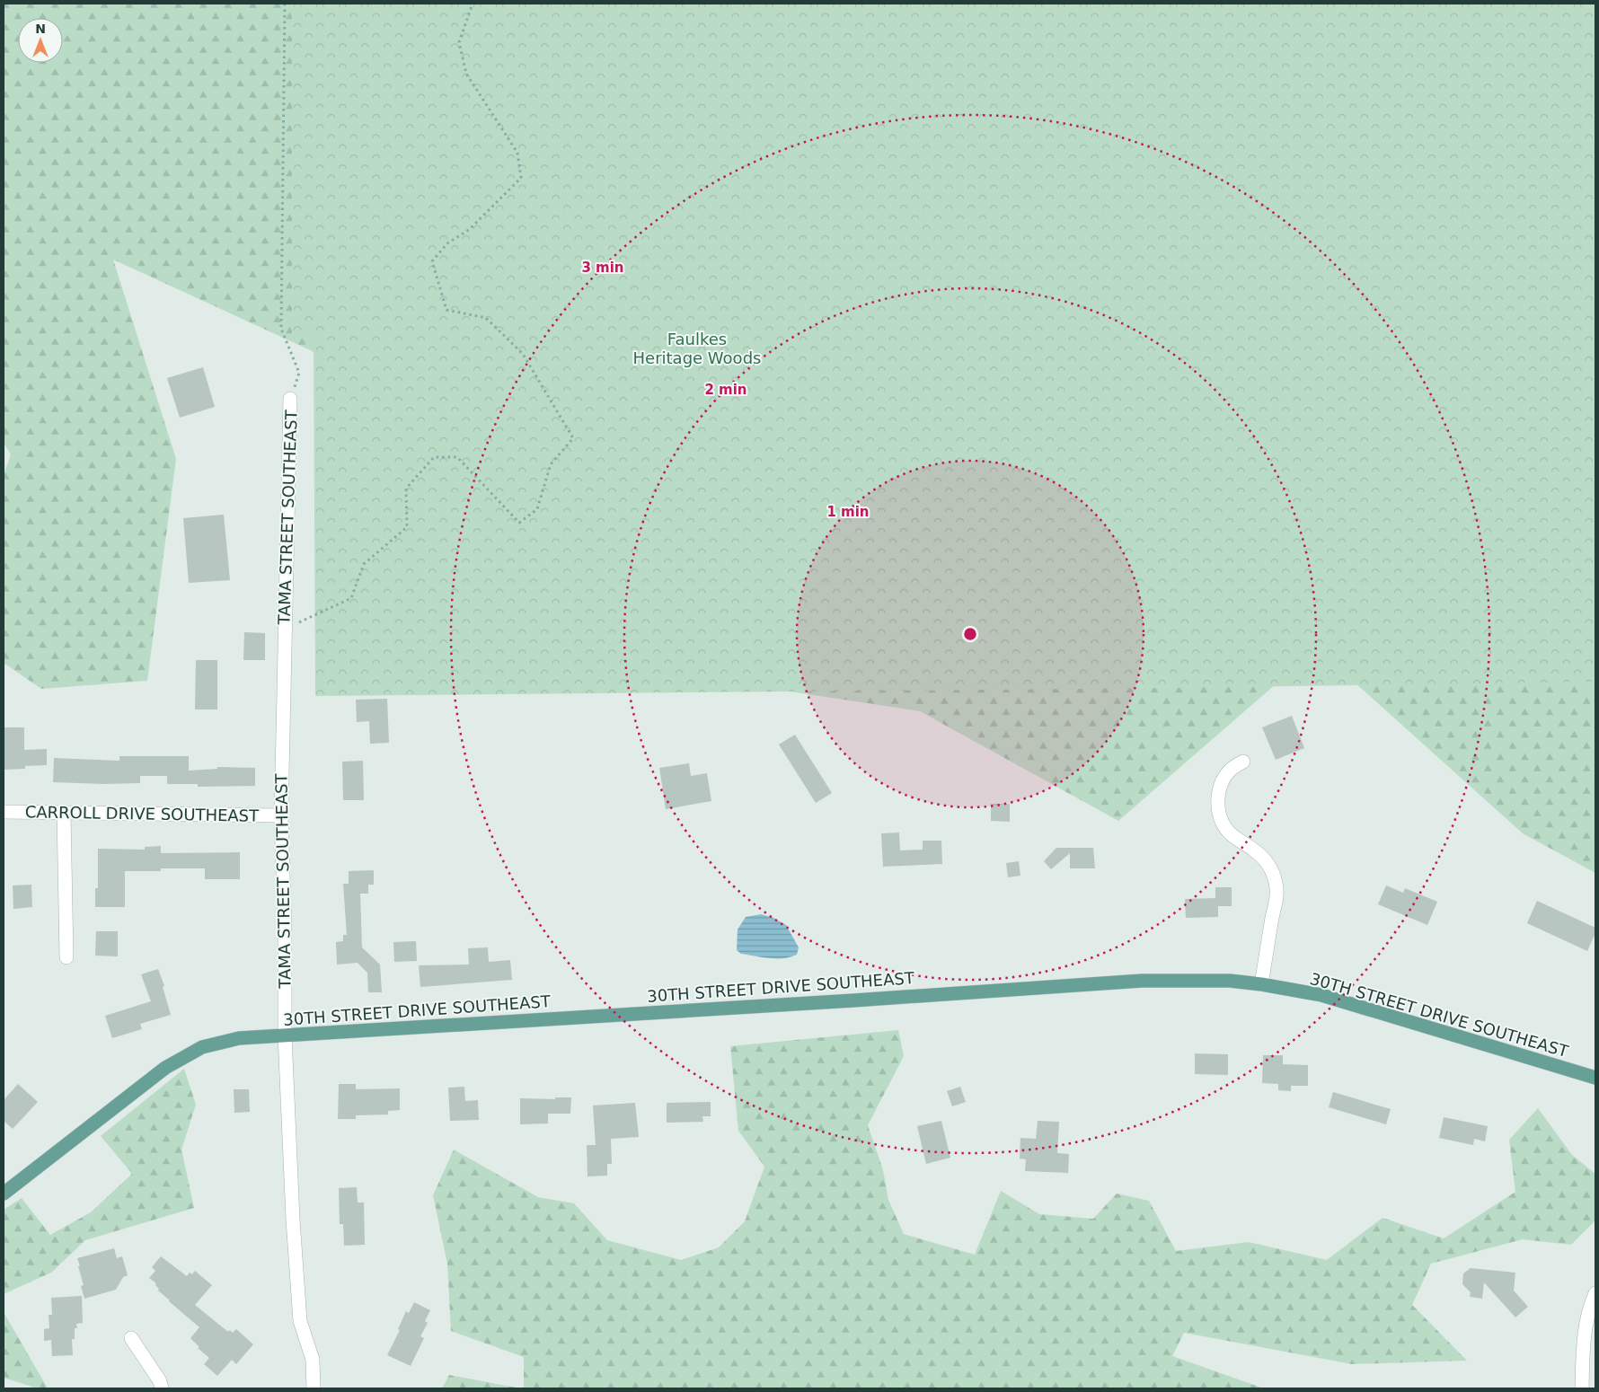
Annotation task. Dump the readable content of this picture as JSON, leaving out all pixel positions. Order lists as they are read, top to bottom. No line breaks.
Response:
{"streets":{"main road":["30TH STREET DRIVE SOUTHEAST"],"street":["TAMA STREET SOUTHEAST","CARROLL DRIVE SOUTHEAST"]},"crossings":[["TAMA STREET SOUTHEAST","CARROLL DRIVE SOUTHEAST"],["TAMA STREET SOUTHEAST","30TH STREET DRIVE SOUTHEAST"]],"parks":["Faulkes Heritage Woods"],"north":"top","rings":["3 min","2 min","1 min"]}
